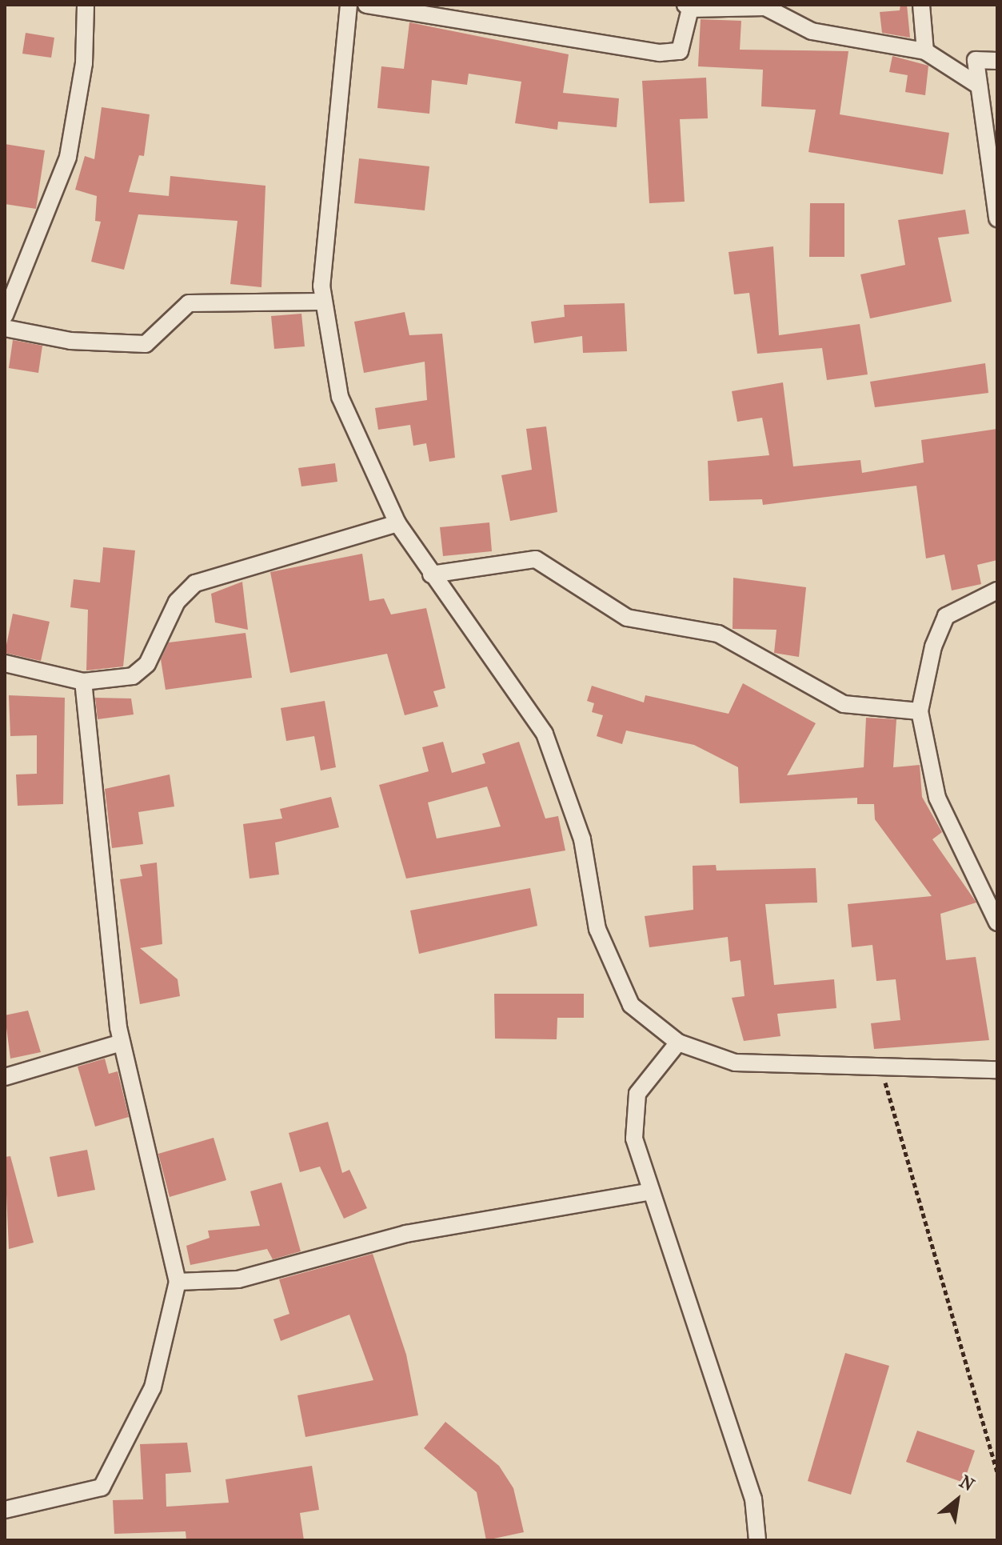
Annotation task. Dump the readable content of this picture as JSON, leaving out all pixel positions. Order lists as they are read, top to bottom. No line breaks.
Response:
{"north":"top right"}
